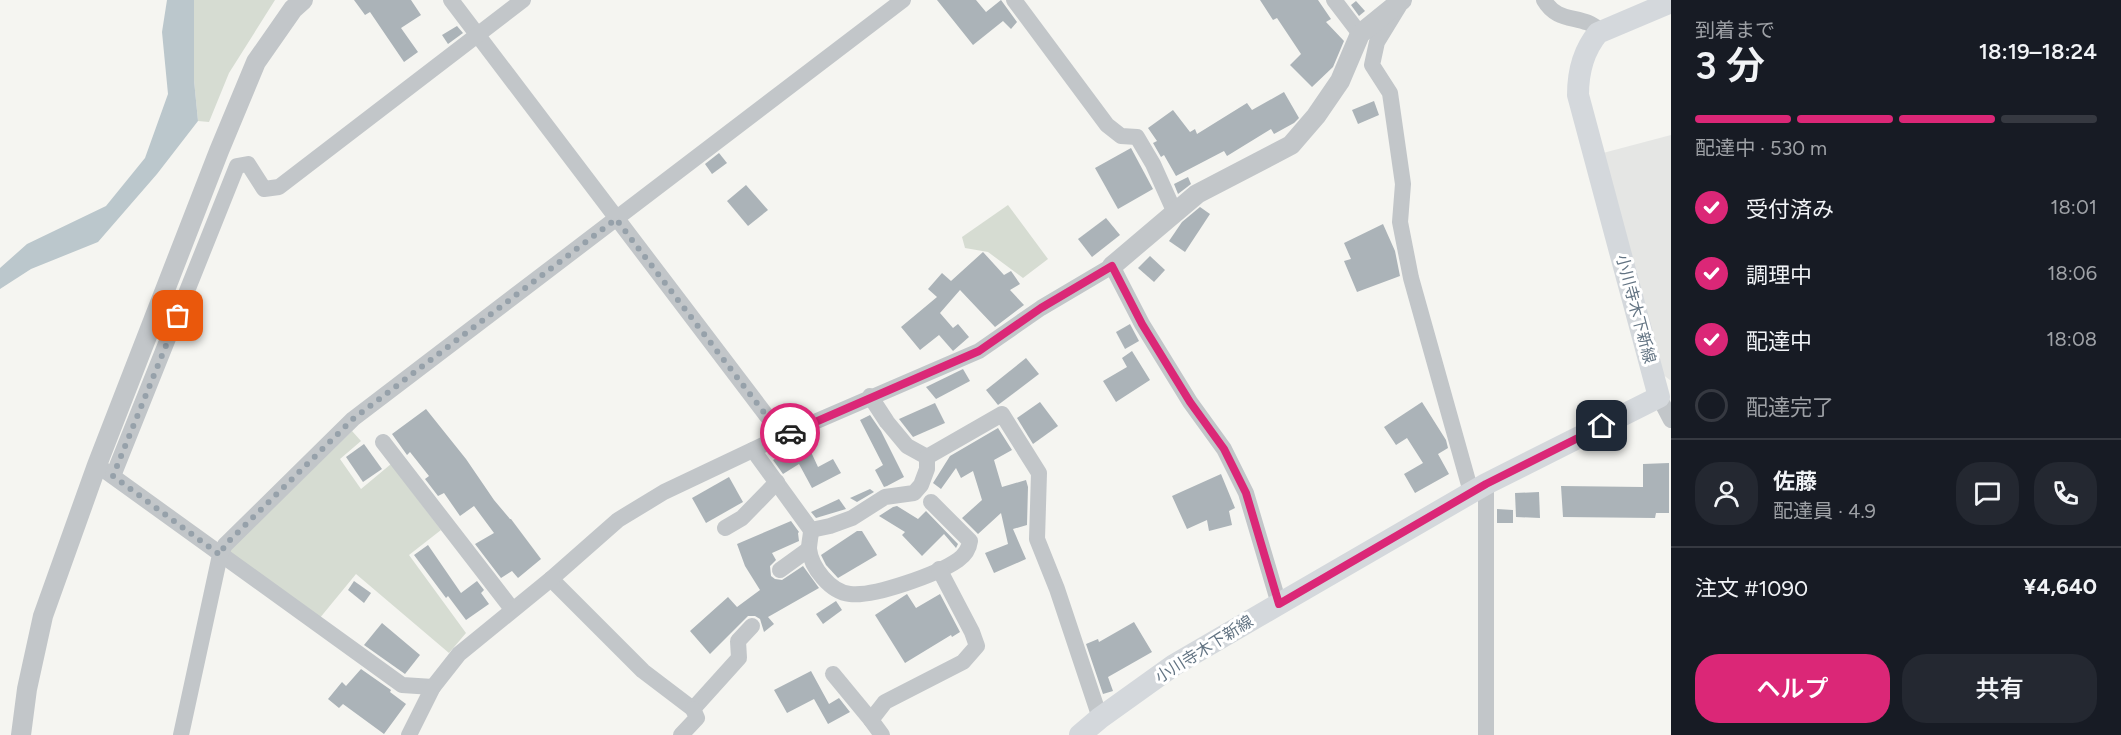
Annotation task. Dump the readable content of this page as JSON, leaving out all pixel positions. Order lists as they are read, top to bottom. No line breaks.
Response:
{"streets":{"main road":["小川寺木下新線"]},"page":{"heading":["3 分","到着まで","18:19–18:24"],"panel":["佐藤","配達員 · 4.9","注文 #1090","¥4,640"],"bar":"配達中 · 530 m","list":[["受付済み","18:01"],["調理中","18:06"],["配達中","18:08"],"配達完了"],"buttons":["ヘルプ","共有"]}}
